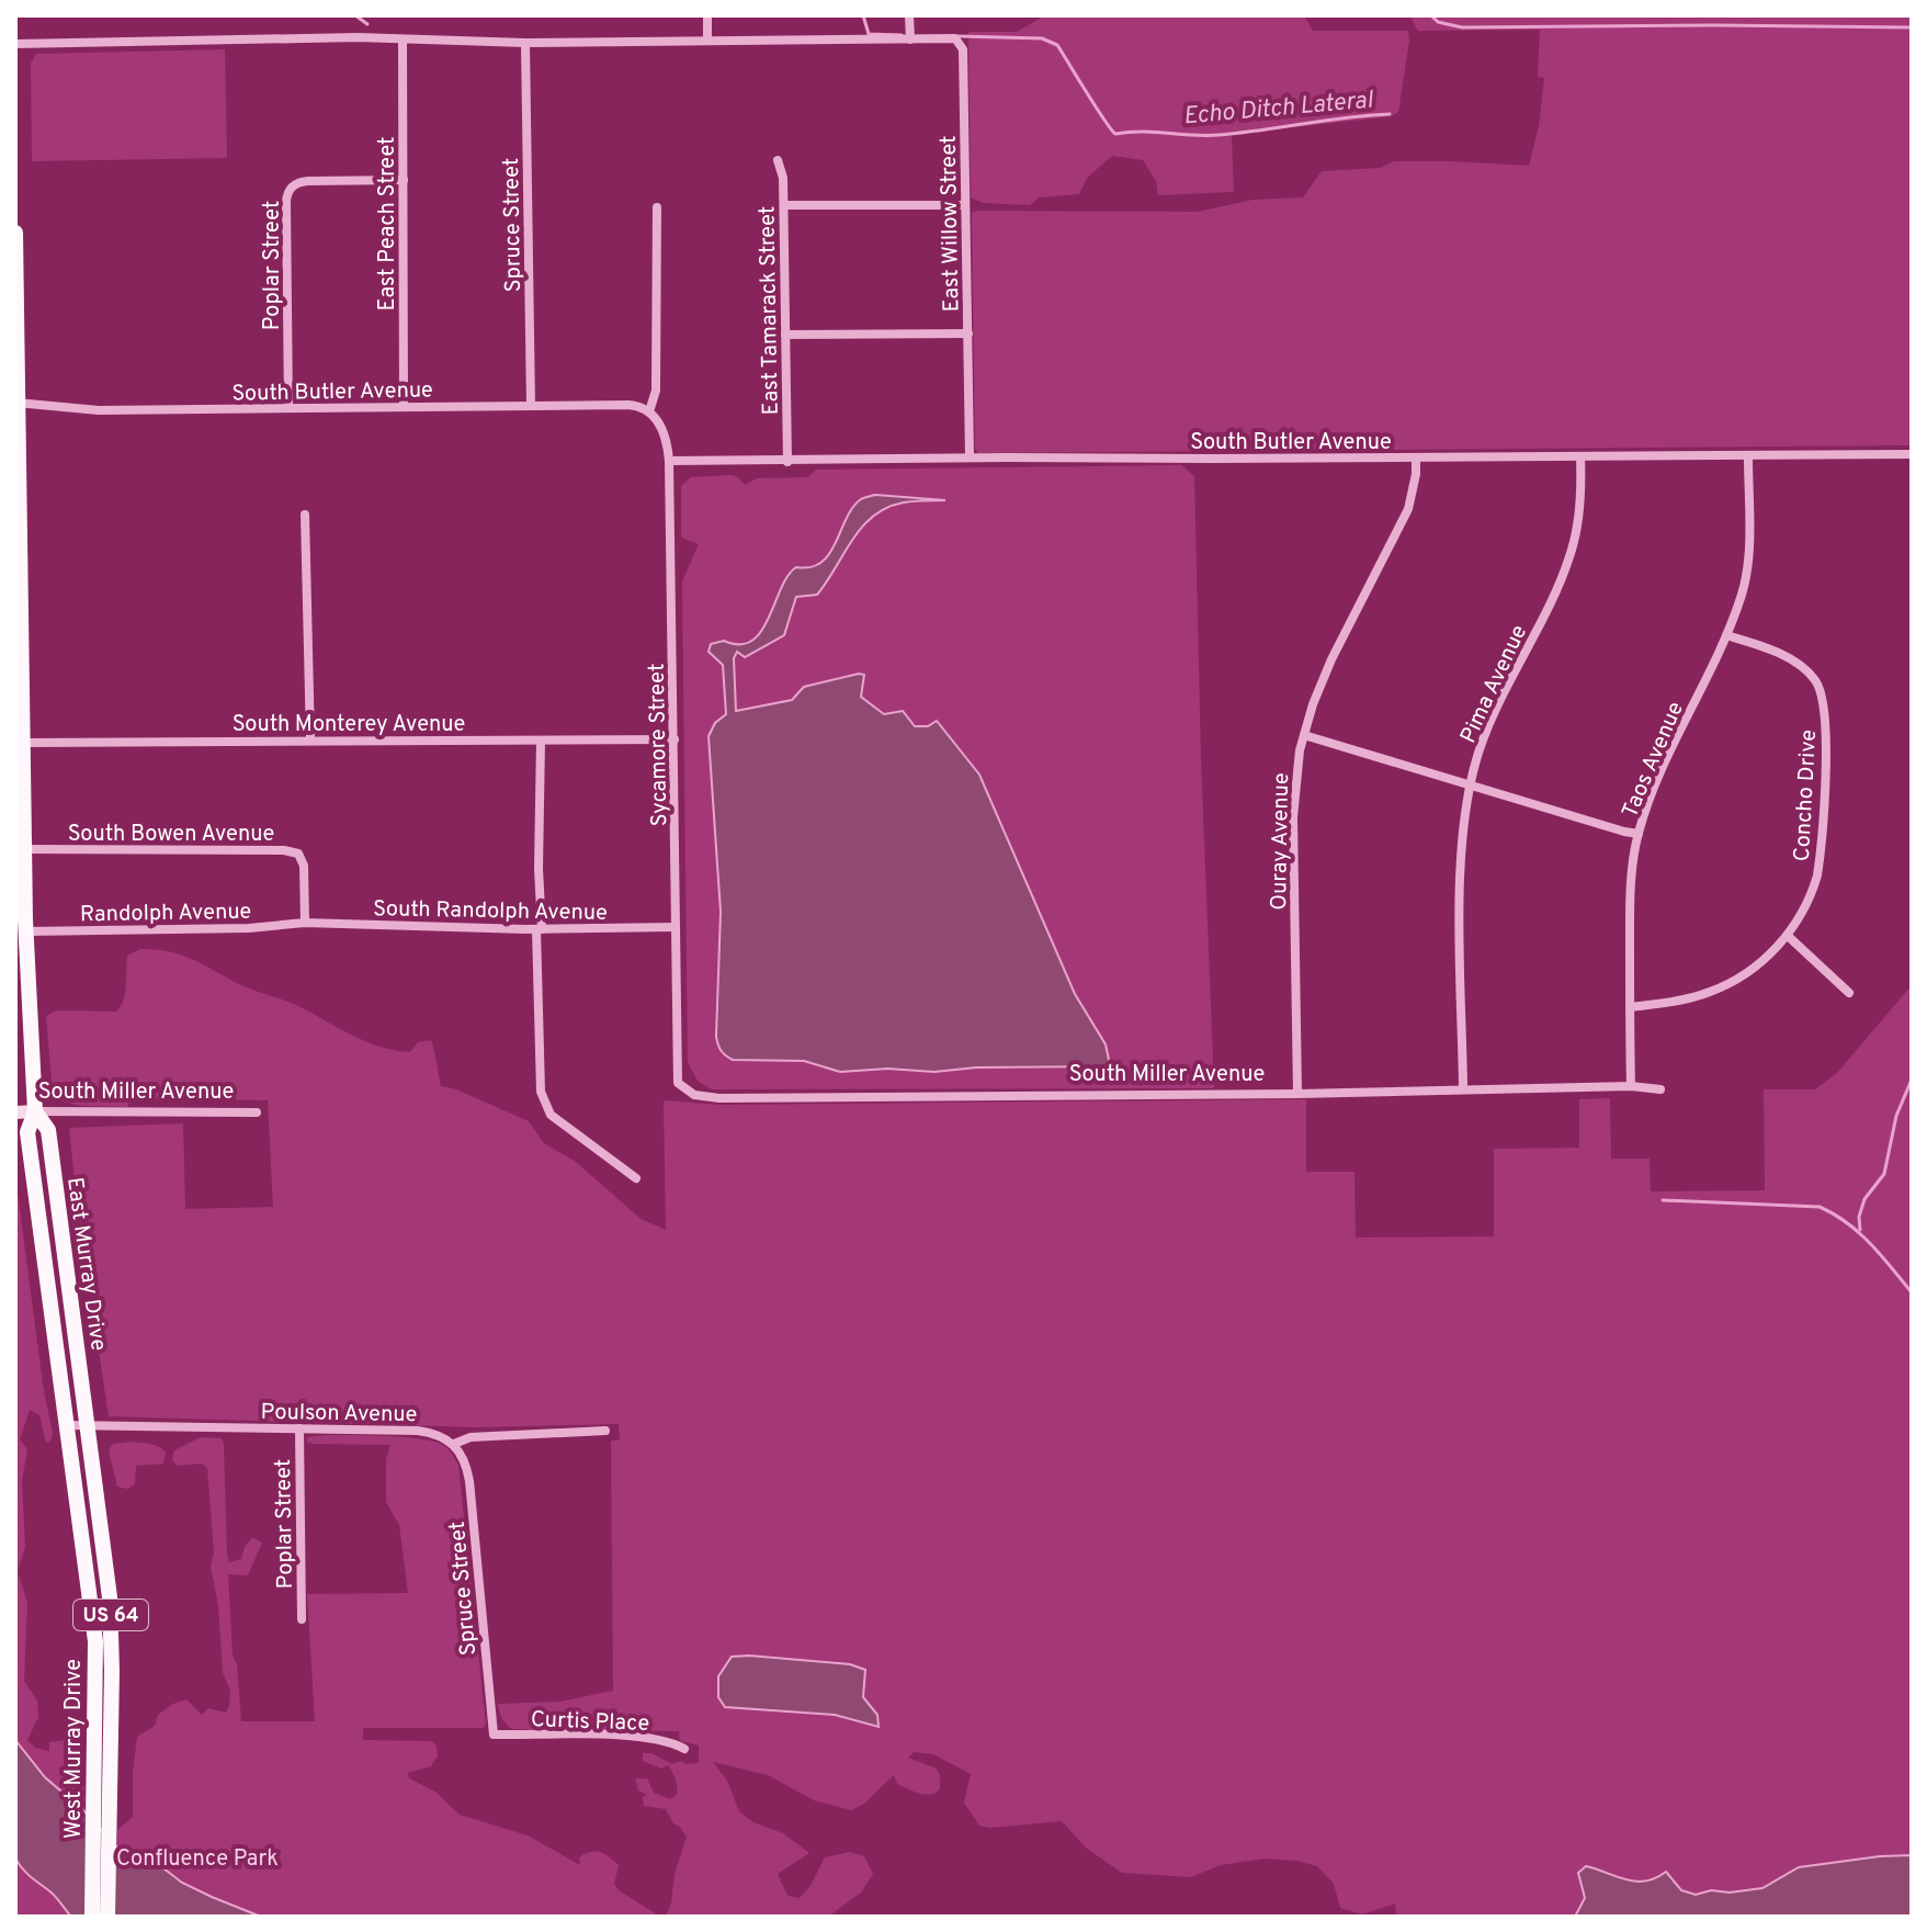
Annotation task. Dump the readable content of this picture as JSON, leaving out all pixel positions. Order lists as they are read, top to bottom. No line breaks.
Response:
{"streets":{"highway":["East Murray Drive","US 64","West Murray Drive"],"main road":["South Miller Avenue"],"street":["East Peach Street","East Willow Street","Spruce Street","Poplar Street","East Tamarack Street","South Butler Avenue","Pima Avenue","South Monterey Avenue","Sycamore Street","Taos Avenue","Concho Drive","South Bowen Avenue","Ouray Avenue","South Randolph Avenue","Randolph Avenue","Poulson Avenue","Curtis Place"]},"crossings":[["East Peach Street","Poplar Street"],["East Peach Street","South Butler Avenue"],["East Willow Street","South Butler Avenue"],["Spruce Street","South Butler Avenue"],["Spruce Street","Poulson Avenue"],["Spruce Street","Curtis Place"],["Poplar Street","South Butler Avenue"],["Poplar Street","Poulson Avenue"],["East Tamarack Street","South Butler Avenue"],["South Butler Avenue","Pima Avenue"],["South Butler Avenue","Sycamore Street"],["South Butler Avenue","Taos Avenue"],["South Butler Avenue","Ouray Avenue"],["South Butler Avenue","East Murray Drive"],["Pima Avenue","South Miller Avenue"],["South Monterey Avenue","Sycamore Street"],["South Monterey Avenue","East Murray Drive"],["Sycamore Street","South Randolph Avenue"],["Sycamore Street","South Miller Avenue"],["Taos Avenue","Concho Drive"],["Taos Avenue","South Miller Avenue"],["South Bowen Avenue","South Randolph Avenue"],["South Bowen Avenue","Randolph Avenue"],["South Bowen Avenue","East Murray Drive"],["Ouray Avenue","South Miller Avenue"],["South Randolph Avenue","Randolph Avenue"],["Randolph Avenue","East Murray Drive"],["South Miller Avenue","East Murray Drive"],["East Murray Drive","Poulson Avenue"],["East Murray Drive","West Murray Drive"],["Poulson Avenue","West Murray Drive"]],"water":["Echo Ditch Lateral"],"parks":["Confluence Park"]}
